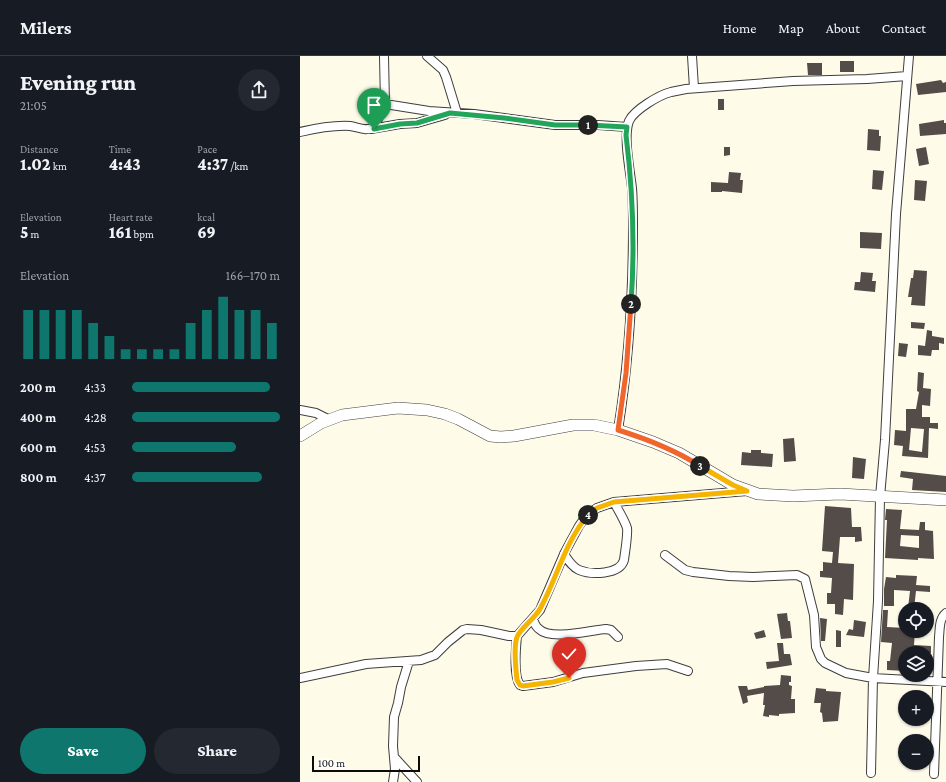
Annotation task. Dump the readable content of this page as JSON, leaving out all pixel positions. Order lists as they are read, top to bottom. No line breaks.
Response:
{"scale_bar":"100 m","page":{"header":"Milers","nav":["Home","Map","About","Contact"],"heading":["Evening run","21:05"],"pins":["1","2","3","4"],"stats":[["Distance","1.02 km"],["Time","4:43"],["Pace","4:37 /km"],["Elevation","5 m"],["Heart rate","161 bpm"],["kcal","69"]],"chart":["Elevation","166–170 m"],"list":[{"name":"200 m","note":"4:33"},{"name":"400 m","note":"4:28"},{"name":"600 m","note":"4:53"},{"name":"800 m","note":"4:37"}],"map_buttons":["+","−"],"buttons":["Save","Share"],"scale":"100 m"}}
